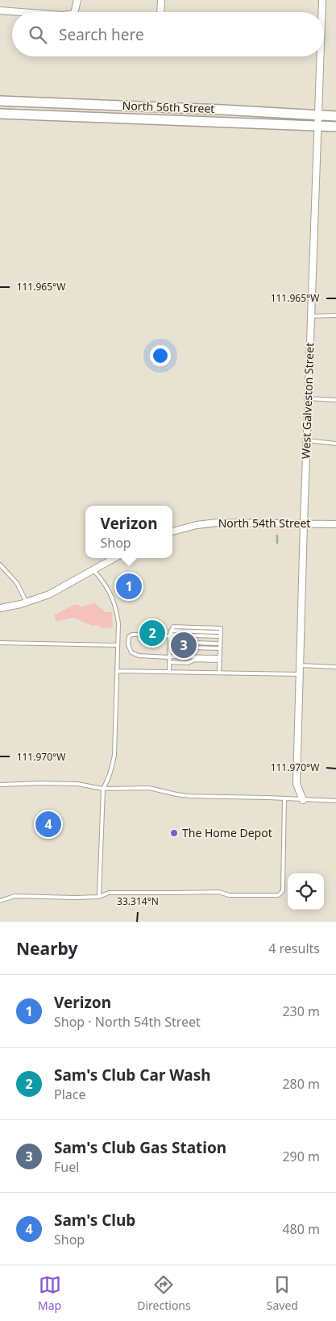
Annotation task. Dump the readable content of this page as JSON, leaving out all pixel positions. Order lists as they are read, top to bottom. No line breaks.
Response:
{"streets":{"main road":["North 56th Street"],"street":["West Galveston Street","North 54th Street"]},"crossings":[["North 56th Street","West Galveston Street"],["West Galveston Street","North 54th Street"]],"places":["The Home Depot"],"page":{"search":"Search here","popup":["Verizon","Shop"],"pins":["1","2","3","4"],"heading":["Nearby","4 results"],"list":[{"mark":"1","name":"Verizon","note":"Shop · North 54th Street","value":"230 m"},{"mark":"2","name":"Sam's Club Car Wash","note":"Place","value":"280 m"},{"mark":"3","name":"Sam's Club Gas Station","note":"Fuel","value":"290 m"},{"mark":"4","name":"Sam's Club","note":"Shop","value":"480 m"}],"nav":["Map","Directions","Saved"]},"coordinates":["111.965°W","111.970°W","33.314°N"]}
